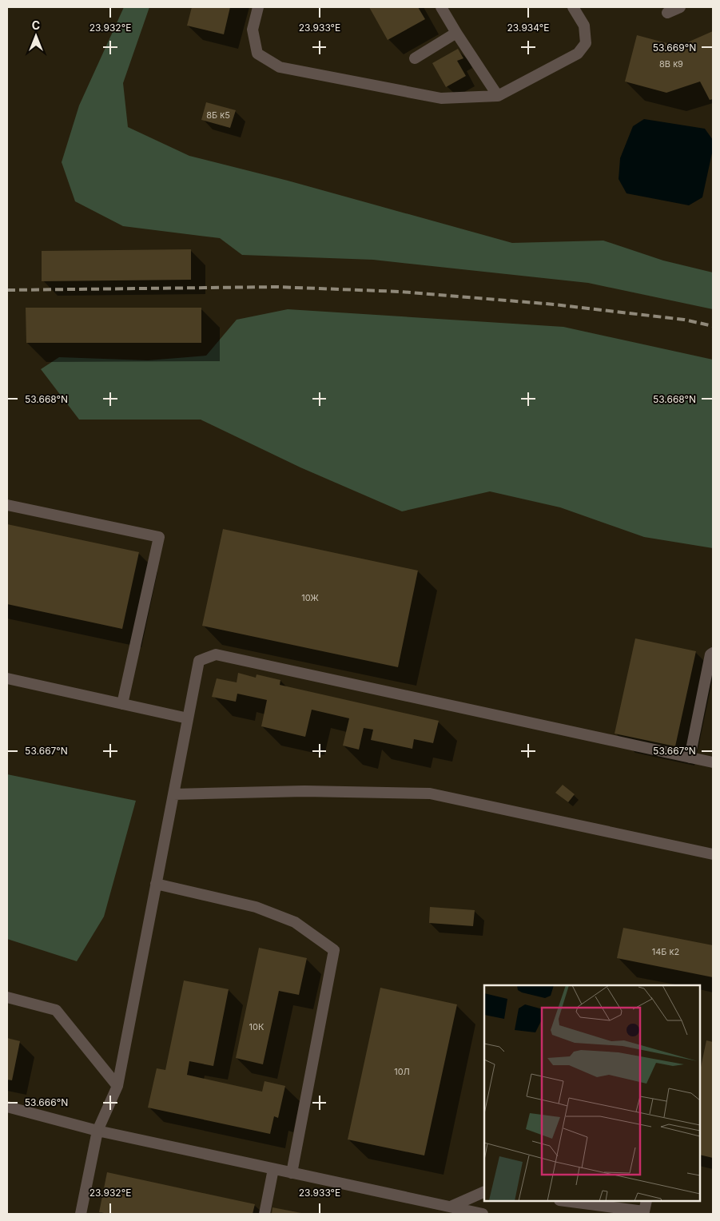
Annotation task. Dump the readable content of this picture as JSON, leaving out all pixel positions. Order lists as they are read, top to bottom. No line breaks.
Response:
{"house_numbers":["8В к9","8Б к5","10Ж","14Б к2","10К","10Л"],"north":"top","coordinates":["23.932°E","23.933°E","23.934°E","53.669°N","53.668°N","53.667°N","53.666°N"]}
